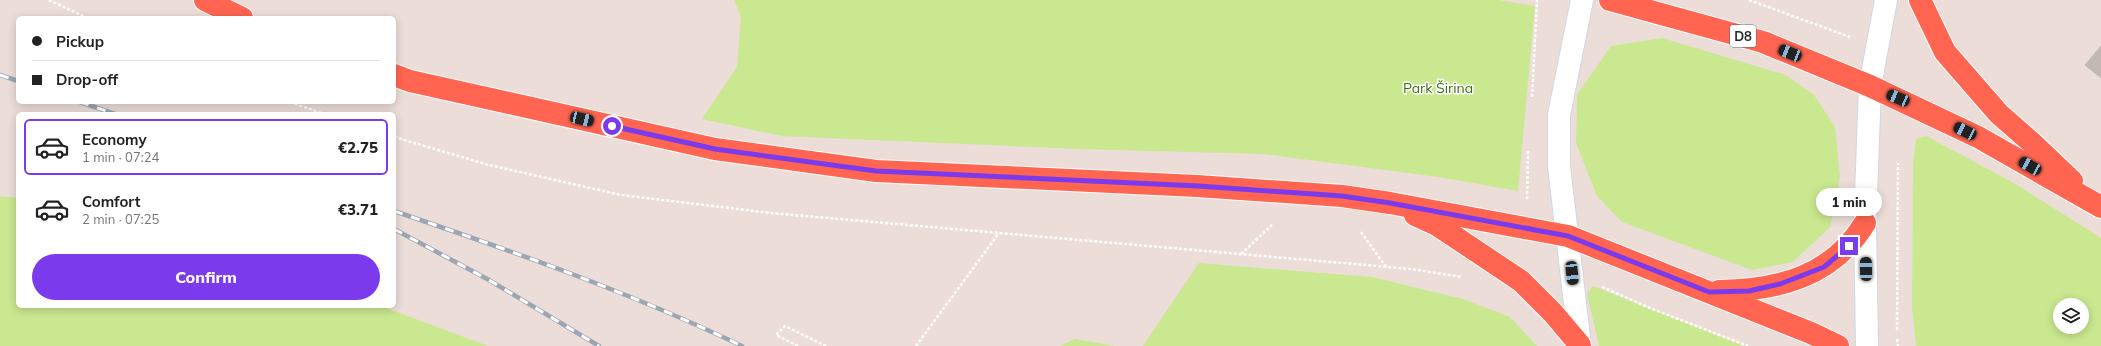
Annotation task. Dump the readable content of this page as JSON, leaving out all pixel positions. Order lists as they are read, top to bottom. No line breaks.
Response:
{"streets":{"highway":["D8"]},"parks":["Park Širina"],"page":{"banner":["Pickup","Drop-off"],"list":[{"name":"Economy","note":"1 min · 07:24","value":"€2.75"},{"name":"Comfort","note":"2 min · 07:25","value":"€3.71"}],"bubble":"1 min","buttons":"Confirm"}}
